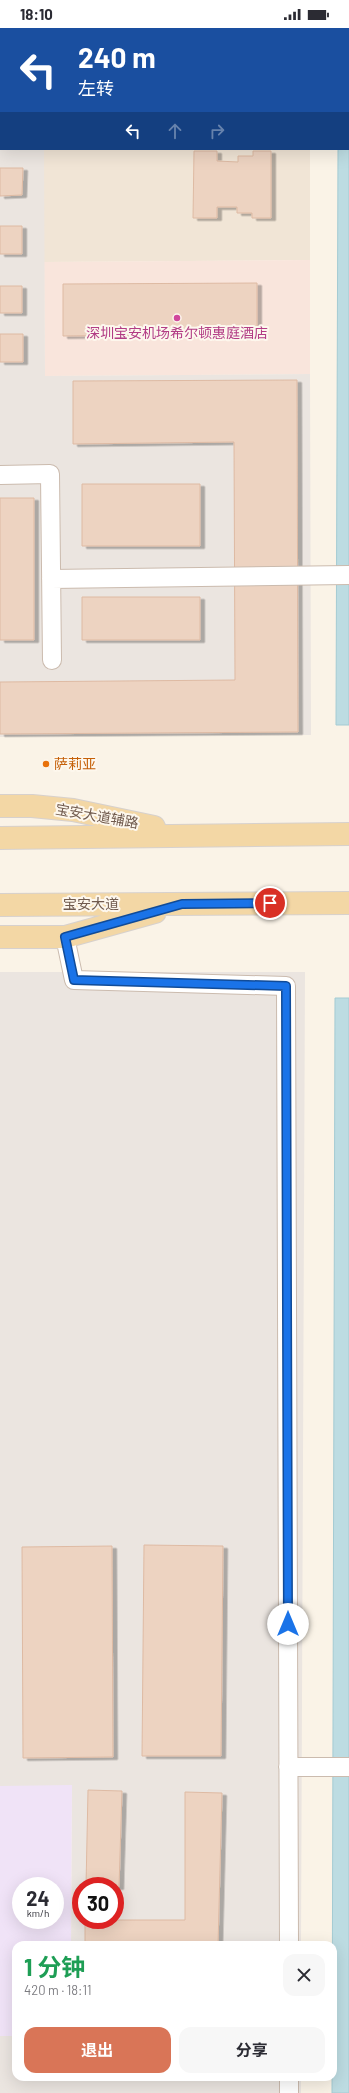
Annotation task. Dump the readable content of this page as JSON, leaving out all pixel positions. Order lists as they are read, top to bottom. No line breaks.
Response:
{"streets":{"main road":["宝安大道辅路","宝安大道"]},"places":["深圳宝安机场希尔顿惠庭酒店","萨莉亚"],"page":{"status":"18:10","turn":["240 m","左转"],"speed":"24 km/h","limit":"30","heading":["1 分钟","420 m · 18:11"],"buttons":["退出","分享"]}}
